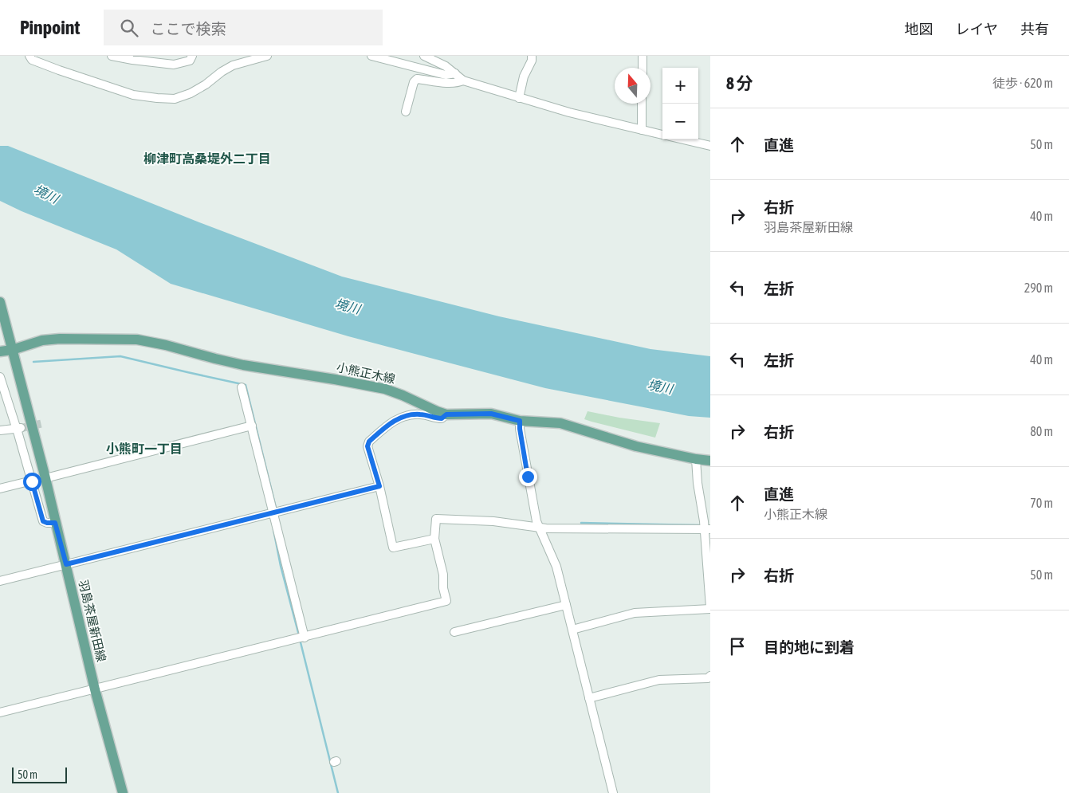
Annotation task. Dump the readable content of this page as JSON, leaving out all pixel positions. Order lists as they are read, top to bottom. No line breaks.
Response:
{"streets":{"main road":["小熊正木線","羽島茶屋新田線"]},"crossings":[["小熊正木線","羽島茶屋新田線"]],"districts":["柳津町高桑堤外二丁目","小熊町一丁目"],"water":["境川"],"scale_bar":"50 m","north":"top","page":{"header":"Pinpoint","search":"ここで検索","nav":["地図","レイヤ","共有"],"heading":["8 分","徒歩 · 620 m"],"map_buttons":["+","−"],"list":[["直進","50 m"],["右折","羽島茶屋新田線","40 m"],["左折","290 m"],["左折","40 m"],["右折","80 m"],["直進","小熊正木線","70 m"],["右折","50 m"],"目的地に到着"],"scale":"50 m"}}
